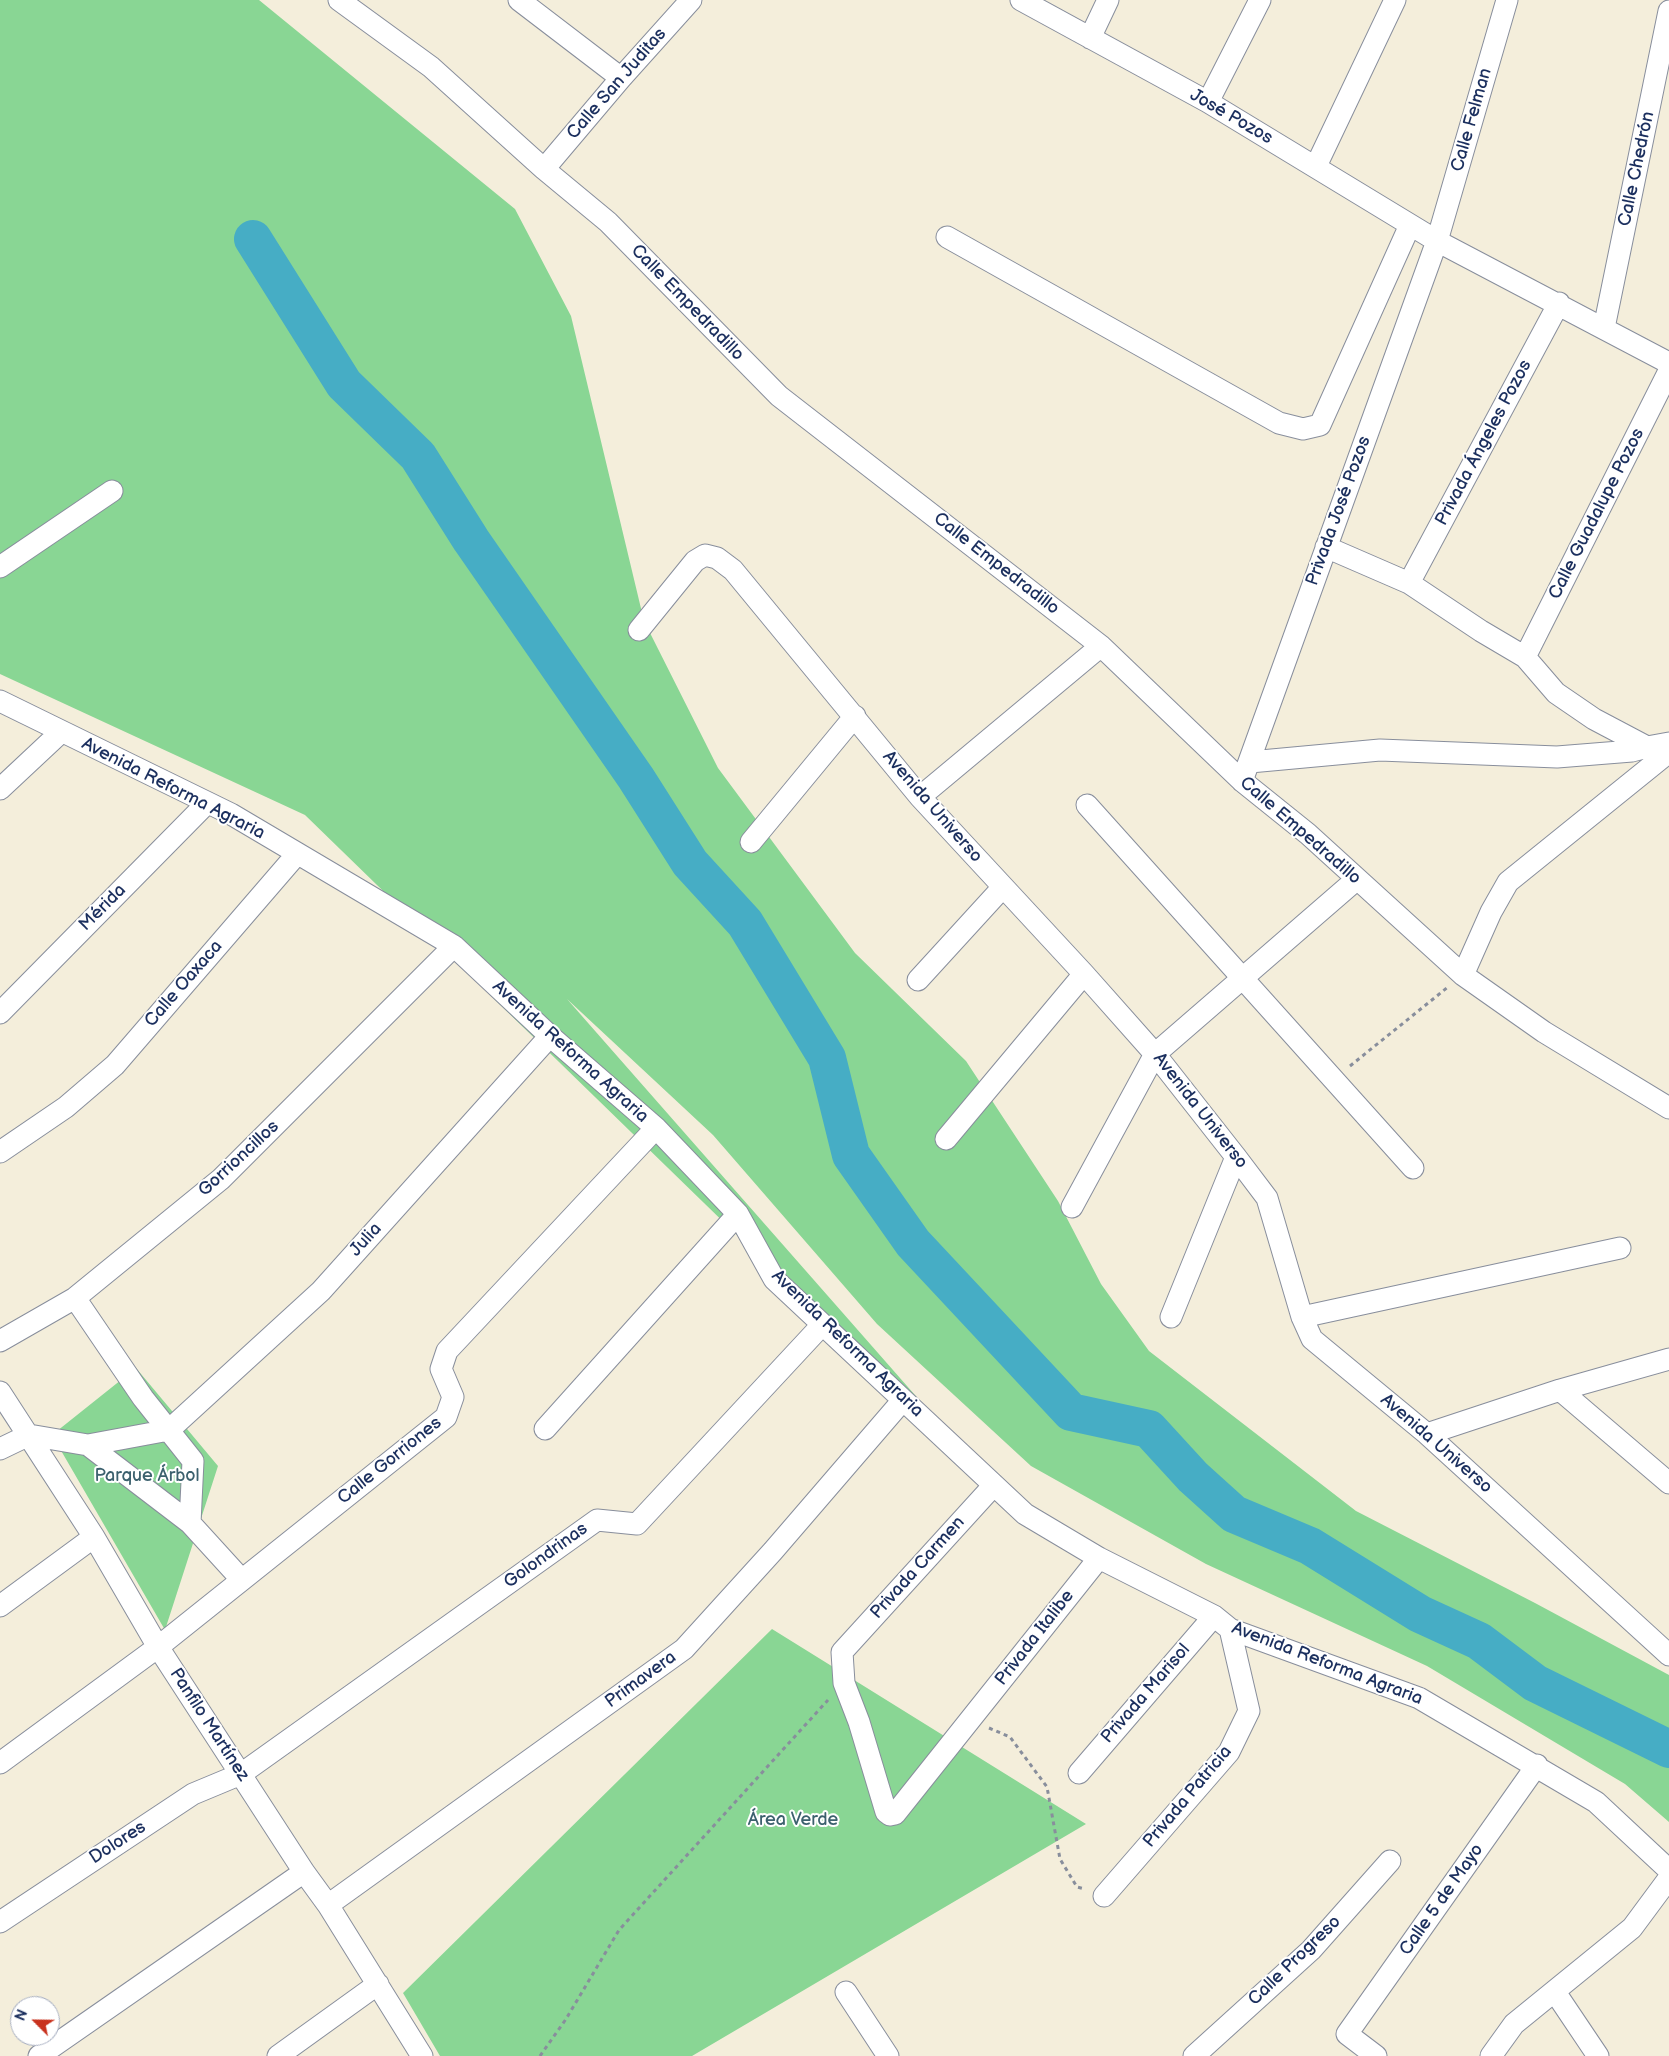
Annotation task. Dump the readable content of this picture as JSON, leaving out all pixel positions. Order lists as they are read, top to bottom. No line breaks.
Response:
{"streets":{"street":["Calle San Juditas","José Pozos","Calle Felman","Calle Chedrón","Calle Empedradillo","Privada Ángeles Pozos","Privada José Pozos","Calle Guadalupe Pozos","Avenida Reforma Agraria","Avenida Universo","Mérida","Calle Oaxaca","Gorrioncillos","Julia","Calle Gorriones","Golondrinas","Privada Carmen","Privada Italibe","Primavera","Privada Marisol","Panfilo Martínez","Privada Patricia","Dolores","Calle 5 de Mayo","Calle Progreso"]},"crossings":[["Calle San Juditas","Calle Empedradillo"],["José Pozos","Calle Felman"],["José Pozos","Calle Chedrón"],["José Pozos","Privada Ángeles Pozos"],["José Pozos","Privada José Pozos"],["Calle Felman","Privada José Pozos"],["Calle Empedradillo","Privada José Pozos"],["Avenida Reforma Agraria","Mérida"],["Avenida Reforma Agraria","Calle Oaxaca"],["Avenida Reforma Agraria","Gorrioncillos"],["Avenida Reforma Agraria","Julia"],["Avenida Reforma Agraria","Calle Gorriones"],["Avenida Reforma Agraria","Golondrinas"],["Avenida Reforma Agraria","Privada Carmen"],["Avenida Reforma Agraria","Privada Italibe"],["Avenida Reforma Agraria","Primavera"],["Avenida Reforma Agraria","Privada Marisol"],["Avenida Reforma Agraria","Privada Patricia"],["Avenida Reforma Agraria","Calle 5 de Mayo"],["Calle Gorriones","Panfilo Martínez"],["Golondrinas","Panfilo Martínez"],["Golondrinas","Dolores"],["Privada Carmen","Privada Italibe"],["Primavera","Panfilo Martínez"],["Privada Marisol","Privada Patricia"],["Panfilo Martínez","Dolores"]],"parks":["Parque Árbol","Área Verde"],"north":"top left"}
